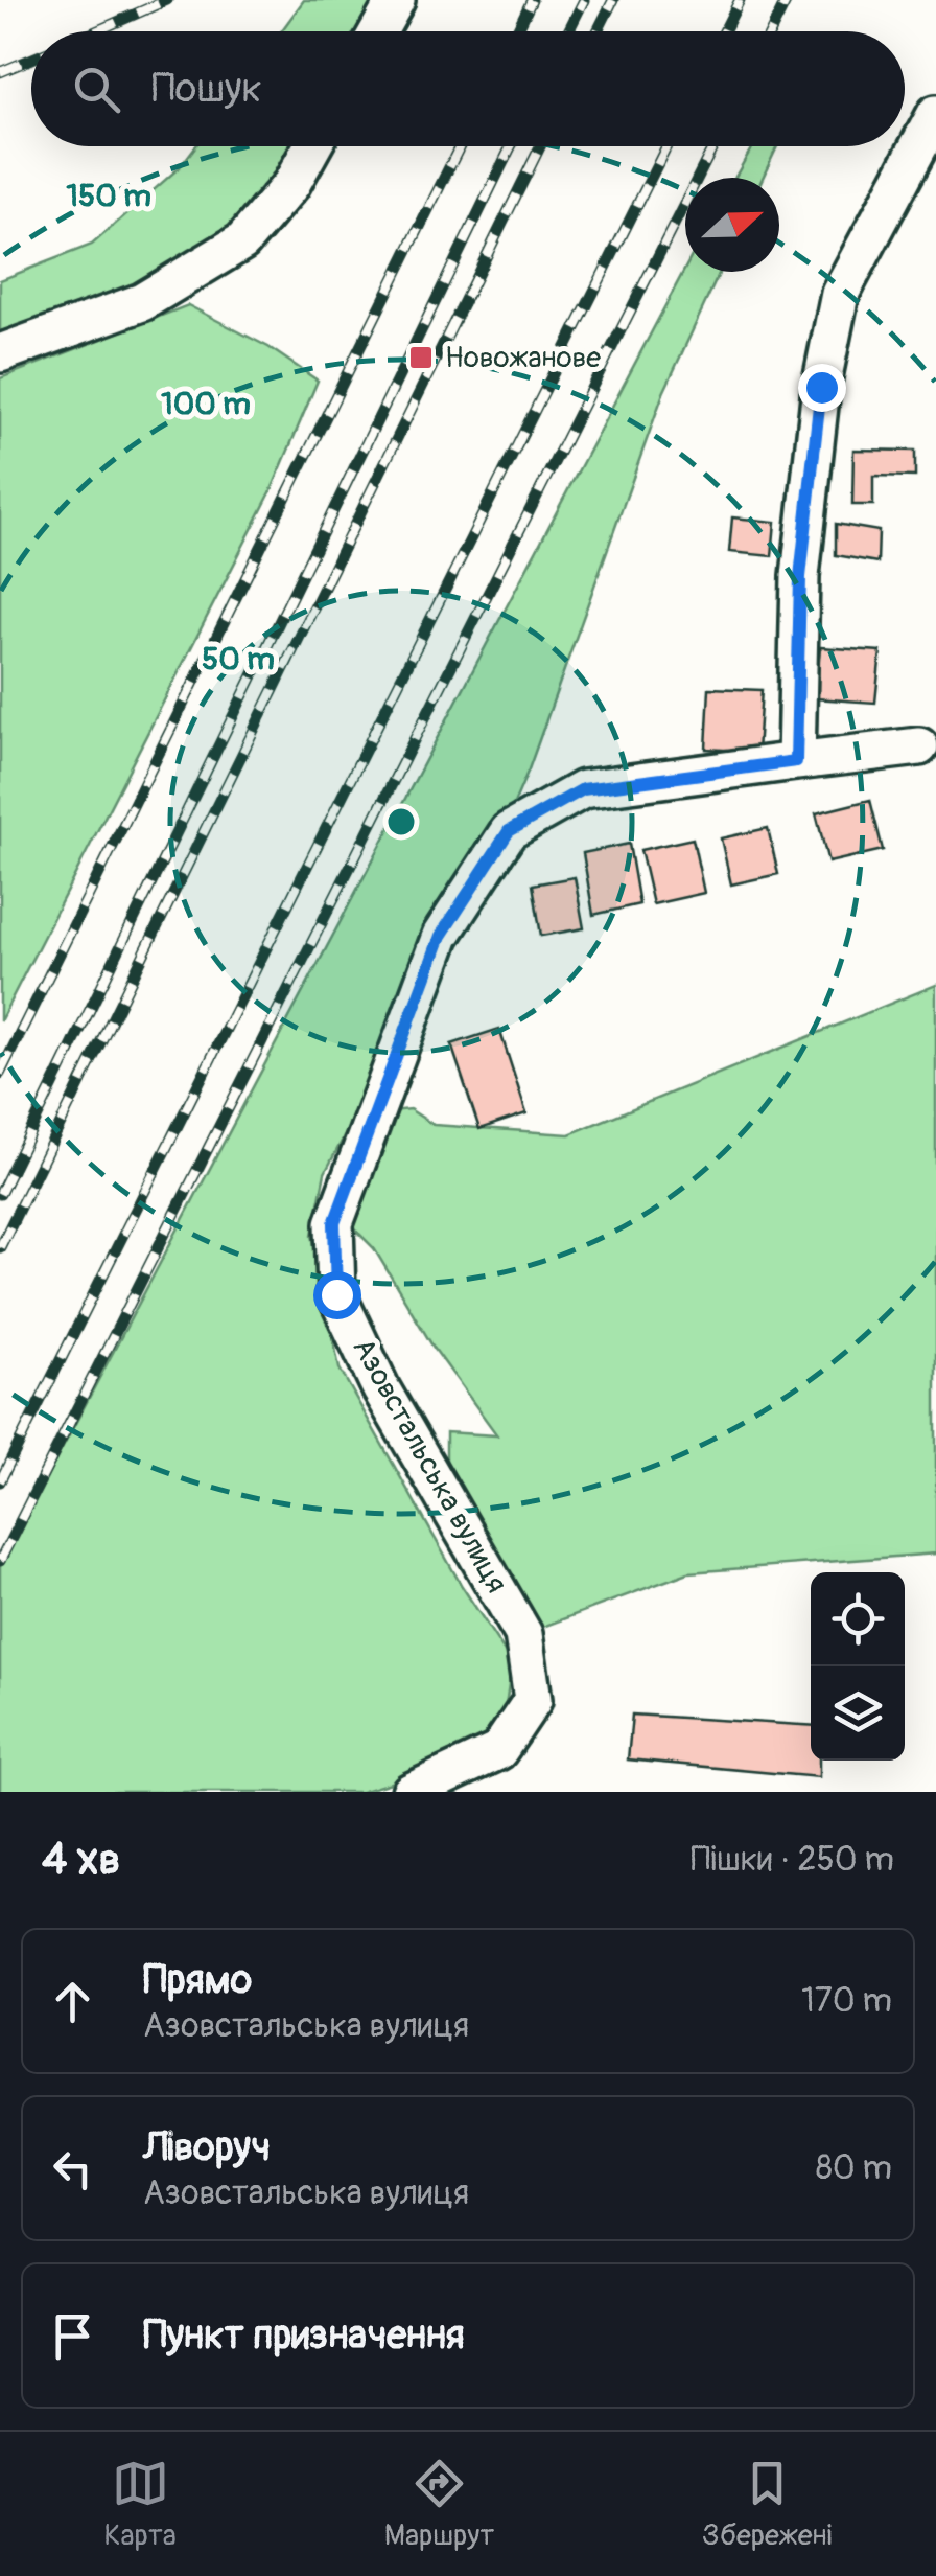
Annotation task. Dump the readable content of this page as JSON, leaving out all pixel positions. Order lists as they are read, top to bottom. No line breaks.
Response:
{"streets":{"street":["Азовстальська вулиця"]},"places":{"transit":["Новожанове"]},"north":"right","page":{"search":"Пошук","heading":["4 хв","Пішки · 250 m"],"list":[["Прямо","Азовстальська вулиця","170 m"],["Ліворуч","Азовстальська вулиця","80 m"],"Пункт призначення"],"nav":["Карта","Маршрут","Збережені"]},"rings":["150 m","100 m","50 m"]}
